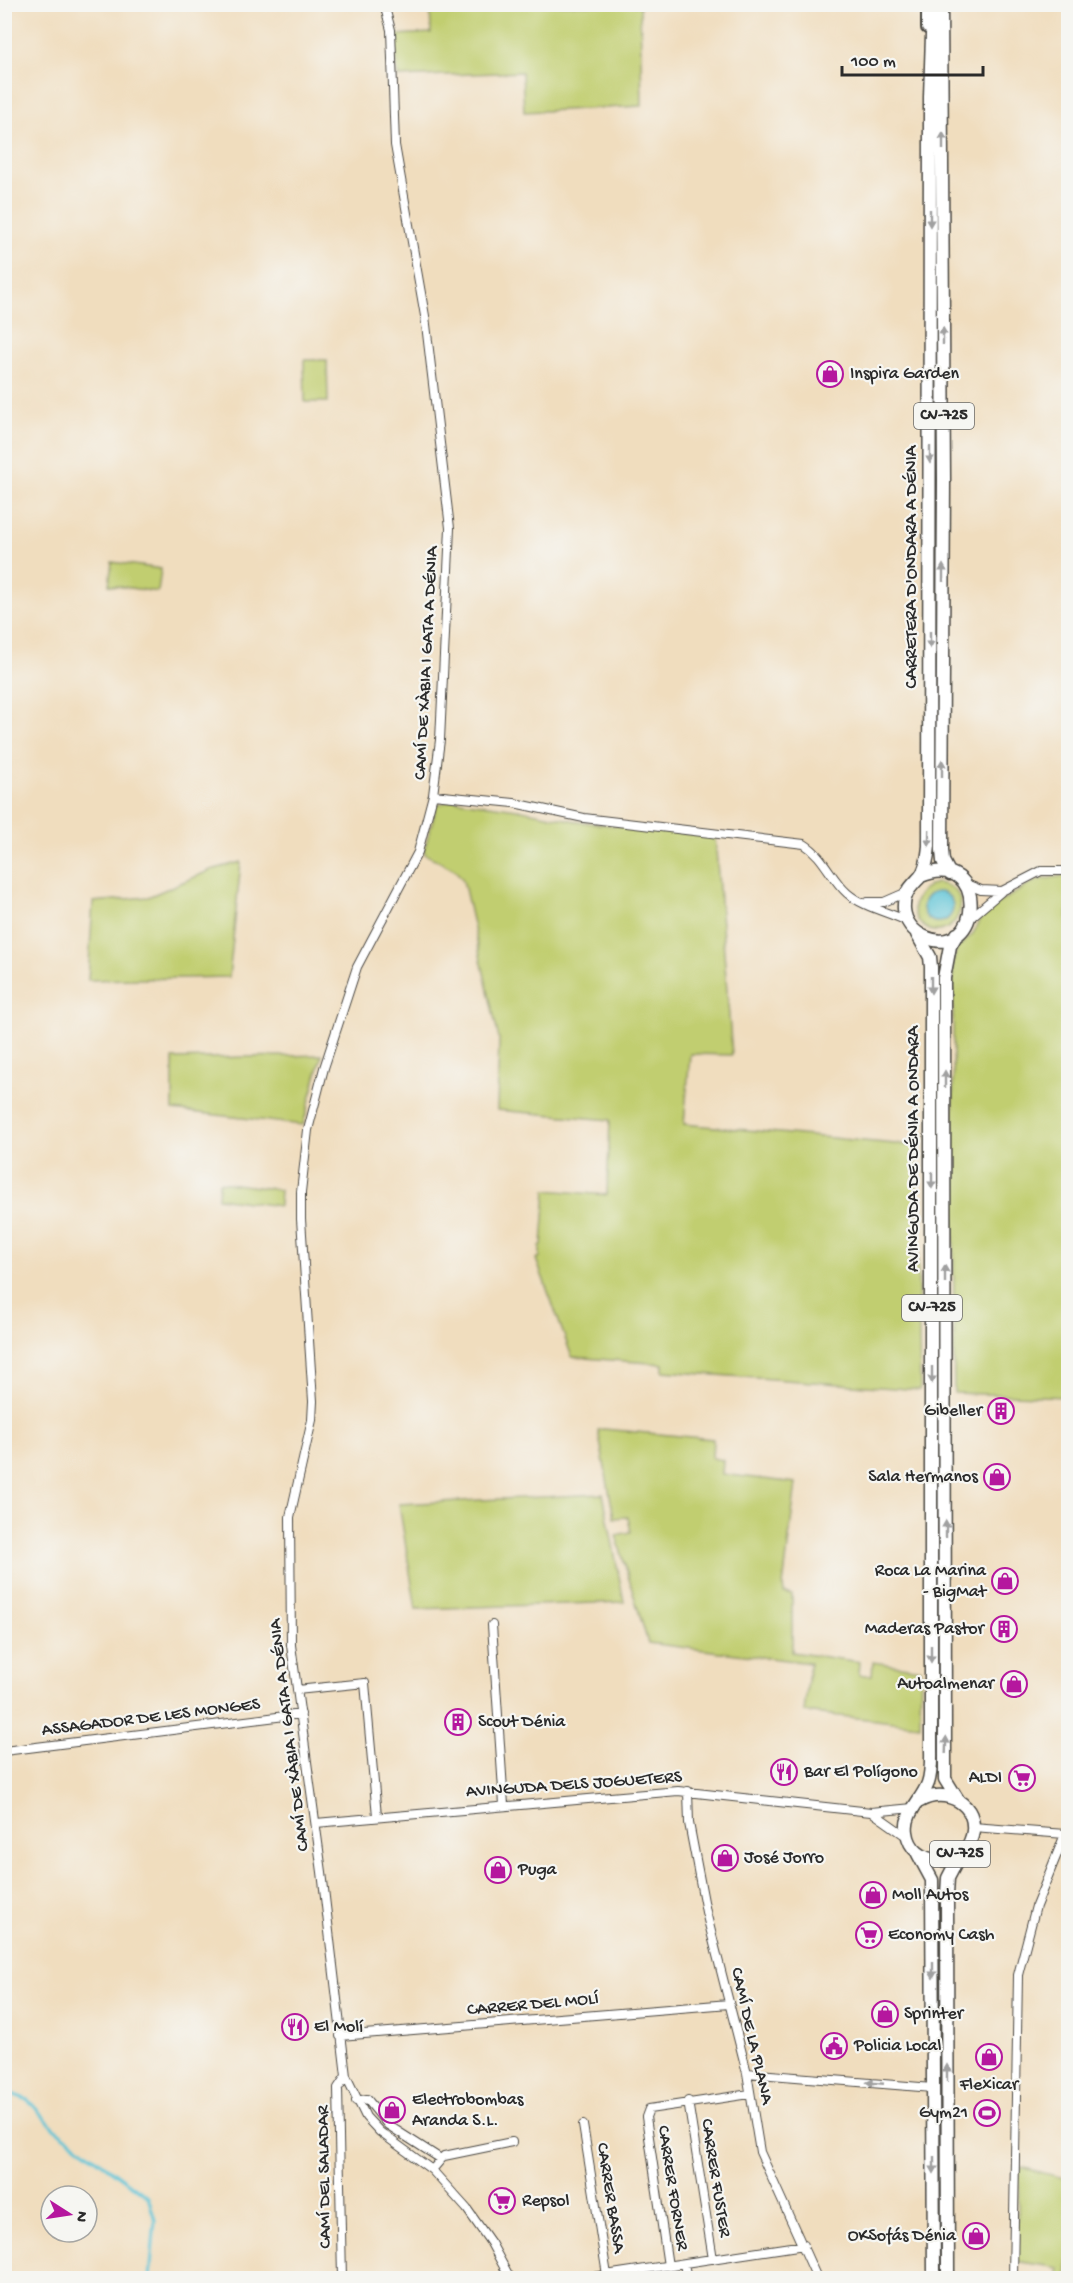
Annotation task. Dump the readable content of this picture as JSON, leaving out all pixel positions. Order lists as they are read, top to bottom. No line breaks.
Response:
{"streets":{"main road":["CV-725","CARRETERA D'ONDARA A DÉNIA","AVINGUDA DE DÉNIA A ONDARA"],"street":["CAMÍ DE XÀBIA I GATA A DÉNIA","ASSAGADOR DE LES MONGES","AVINGUDA DELS JOGUETERS","CARRER DEL MOLÍ","CAMÍ DE LA PLANA","CAMÍ DEL SALADAR","CARRER FUSTER","CARRER FORNER","CARRER BASSA"]},"crossings":[["CV-725","CARRETERA D'ONDARA A DÉNIA"],["CV-725","AVINGUDA DE DÉNIA A ONDARA"],["CV-725","AVINGUDA DELS JOGUETERS"],["CARRETERA D'ONDARA A DÉNIA","AVINGUDA DE DÉNIA A ONDARA"],["CAMÍ DE XÀBIA I GATA A DÉNIA","ASSAGADOR DE LES MONGES"],["CAMÍ DE XÀBIA I GATA A DÉNIA","AVINGUDA DELS JOGUETERS"],["CAMÍ DE XÀBIA I GATA A DÉNIA","CARRER DEL MOLÍ"],["CAMÍ DE XÀBIA I GATA A DÉNIA","CAMÍ DEL SALADAR"],["AVINGUDA DE DÉNIA A ONDARA","AVINGUDA DELS JOGUETERS"],["AVINGUDA DELS JOGUETERS","CAMÍ DE LA PLANA"],["CARRER DEL MOLÍ","CAMÍ DE LA PLANA"],["CAMÍ DE LA PLANA","CARRER FORNER"],["CARRER FUSTER","CARRER FORNER"]],"places":{"shop":["Inspira Garden","Sala Hermanos","Roca La Marina - BigMat","Autoalmenar","José Jorro","Puga","Moll Autos","Sprinter","Flexicar","Electrobombas Aranda S.L.","OKSofás Dénia"],"building":["Gibeller","Maderas Pastor","Scout Dénia"],"restaurant":["Bar El Polígono","El Molí"],"supermarket":["ALDI","Economy Cash","Repsol"],"public building":["Policia Local"],"sports":["Gym21"]},"scale_bar":"100 m","north":"right"}
